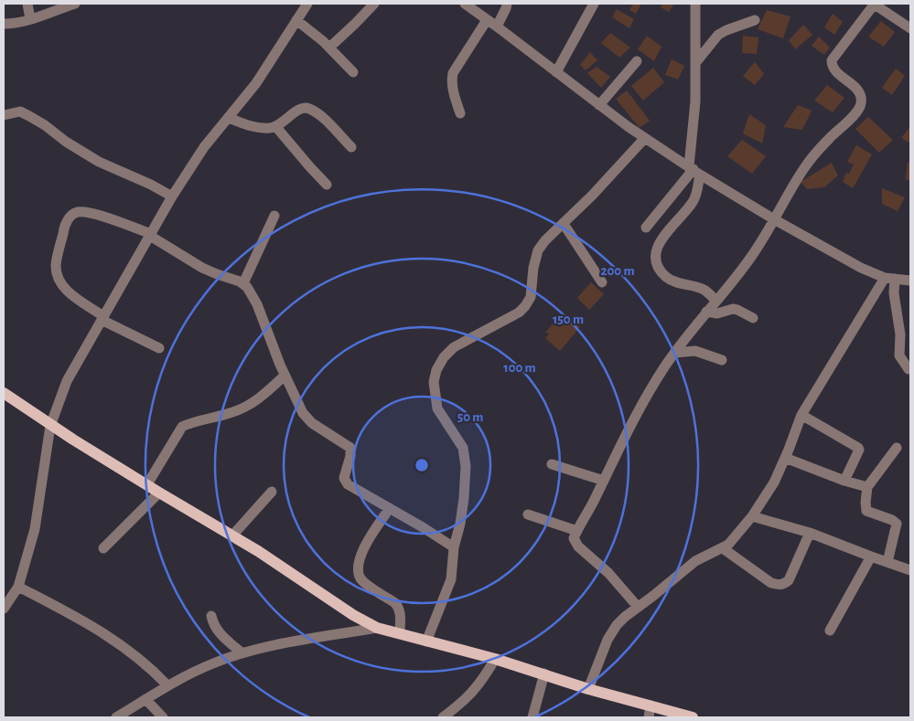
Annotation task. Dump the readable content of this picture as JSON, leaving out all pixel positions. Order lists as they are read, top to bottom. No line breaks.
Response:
{"rings":["200 m","150 m","100 m","50 m"]}
